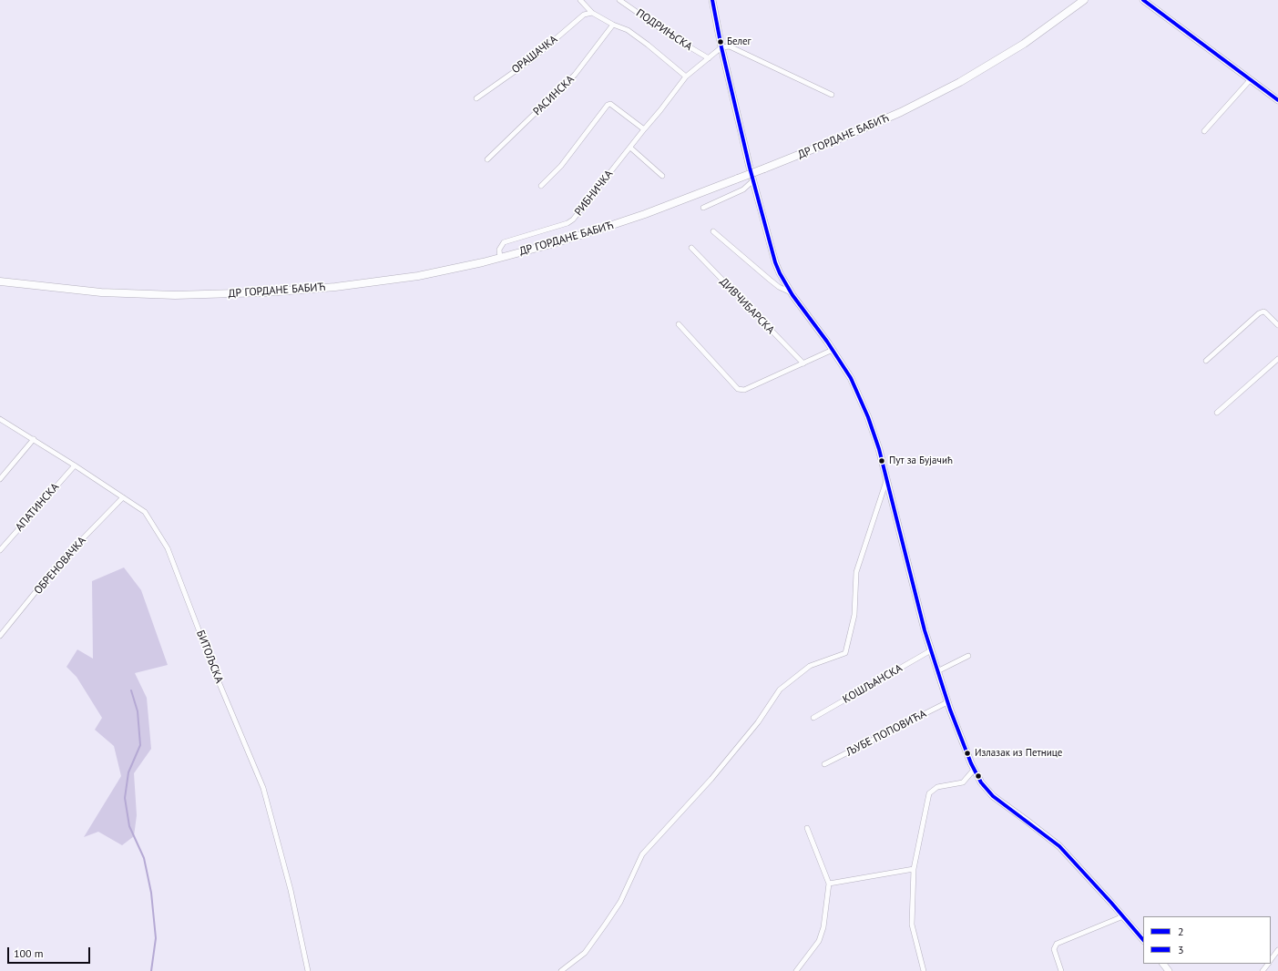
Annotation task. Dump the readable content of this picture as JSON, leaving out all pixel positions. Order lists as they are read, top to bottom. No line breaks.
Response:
{"streets":{"main road":["ДР ГОРДАНЕ БАБИЋ"],"street":["ПОДРИЊСКА","ОРАШАЧКА","РАСИНСКА","РИБНИЧКА","ДИВЧИБАРСКА","АПАТИНСКА","ОБРЕНОВАЧКА","БИТОЉСКА","КОШЉАНСКА","ЉУБЕ ПОПОВИЋА"]},"crossings":[["ПОДРИЊСКА","ОРАШАЧКА"],["ПОДРИЊСКА","РАСИНСКА"],["ПОДРИЊСКА","РИБНИЧКА"],["ДР ГОРДАНЕ БАБИЋ","РИБНИЧКА"],["АПАТИНСКА","БИТОЉСКА"],["ОБРЕНОВАЧКА","БИТОЉСКА"]],"places":["Белег","Пут за Бујачић","Излазак из Петнице"],"lines":["transit line 2","transit line 3"],"legend":["2","3"],"scale_bar":"100 m"}
